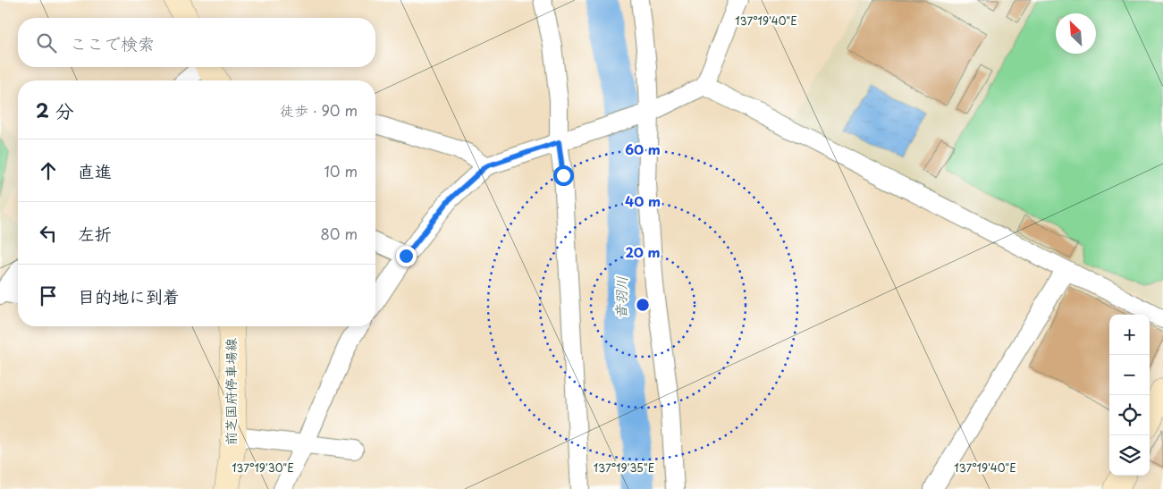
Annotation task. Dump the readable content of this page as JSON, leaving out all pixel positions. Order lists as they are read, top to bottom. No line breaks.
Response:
{"streets":{"main road":["前芝国府停車場線"]},"water":["音羽川"],"north":"top left","page":{"search":"ここで検索","heading":["2 分","徒歩 · 90 m"],"list":[["直進","10 m"],["左折","80 m"],"目的地に到着"],"map_buttons":["+","−"]},"coordinates":["137°19'40\"E","137°19'30\"E","137°19'35\"E"],"rings":["60 m","40 m","20 m"]}
